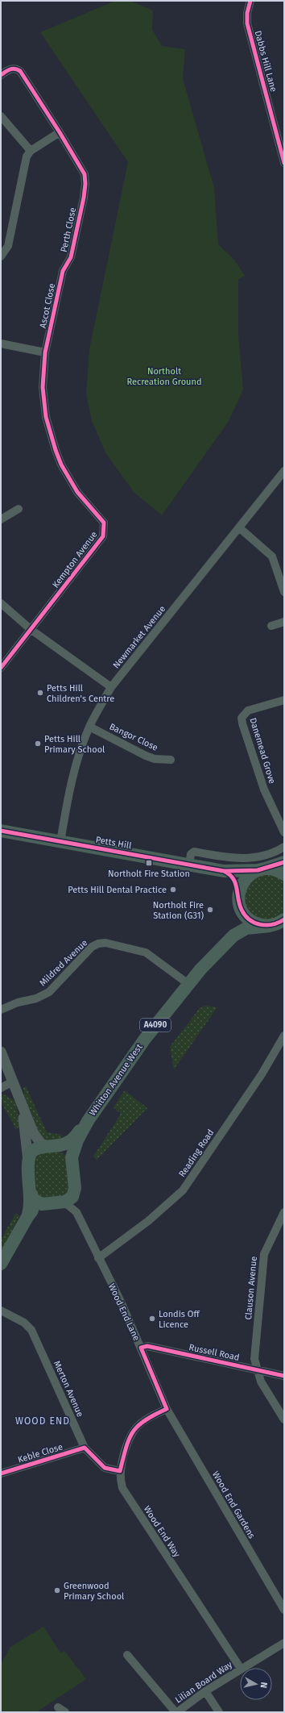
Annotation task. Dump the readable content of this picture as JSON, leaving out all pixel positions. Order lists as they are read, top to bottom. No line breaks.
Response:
{"streets":{"main road":["Petts Hill","A4090","Whitton Avenue West"],"street":["Dabbs Hill Lane","Perth Close","Ascot Close","Kempton Avenue","Newmarket Avenue","Bangor Close","Danemead Grove","Mildred Avenue","Reading Road","Clauson Avenue","Wood End Lane","Russell Road","Merton Avenue","Keble Close","Wood End Gardens","Wood End Way","Lilian Board Way"]},"crossings":[["Perth Close","Ascot Close"],["Ascot Close","Kempton Avenue"],["Newmarket Avenue","Bangor Close"],["Newmarket Avenue","Petts Hill"],["Mildred Avenue","Whitton Avenue West"],["Whitton Avenue West","Wood End Lane"],["Reading Road","Wood End Lane"],["Clauson Avenue","Russell Road"],["Wood End Lane","Russell Road"],["Wood End Lane","Wood End Gardens"],["Wood End Lane","Wood End Way"],["Merton Avenue","Keble Close"],["Merton Avenue","Wood End Way"],["Wood End Gardens","Wood End Way"]],"districts":["WOOD END"],"parks":["Northolt Recreation Ground"],"places":{"other":["Petts Hill Children's Centre","Petts Hill Primary School","Petts Hill Dental Practice","Northolt Fire Station (G31)","Londis Off Licence","Greenwood Primary School"],"transit":["Northolt Fire Station"]},"north":"right"}
